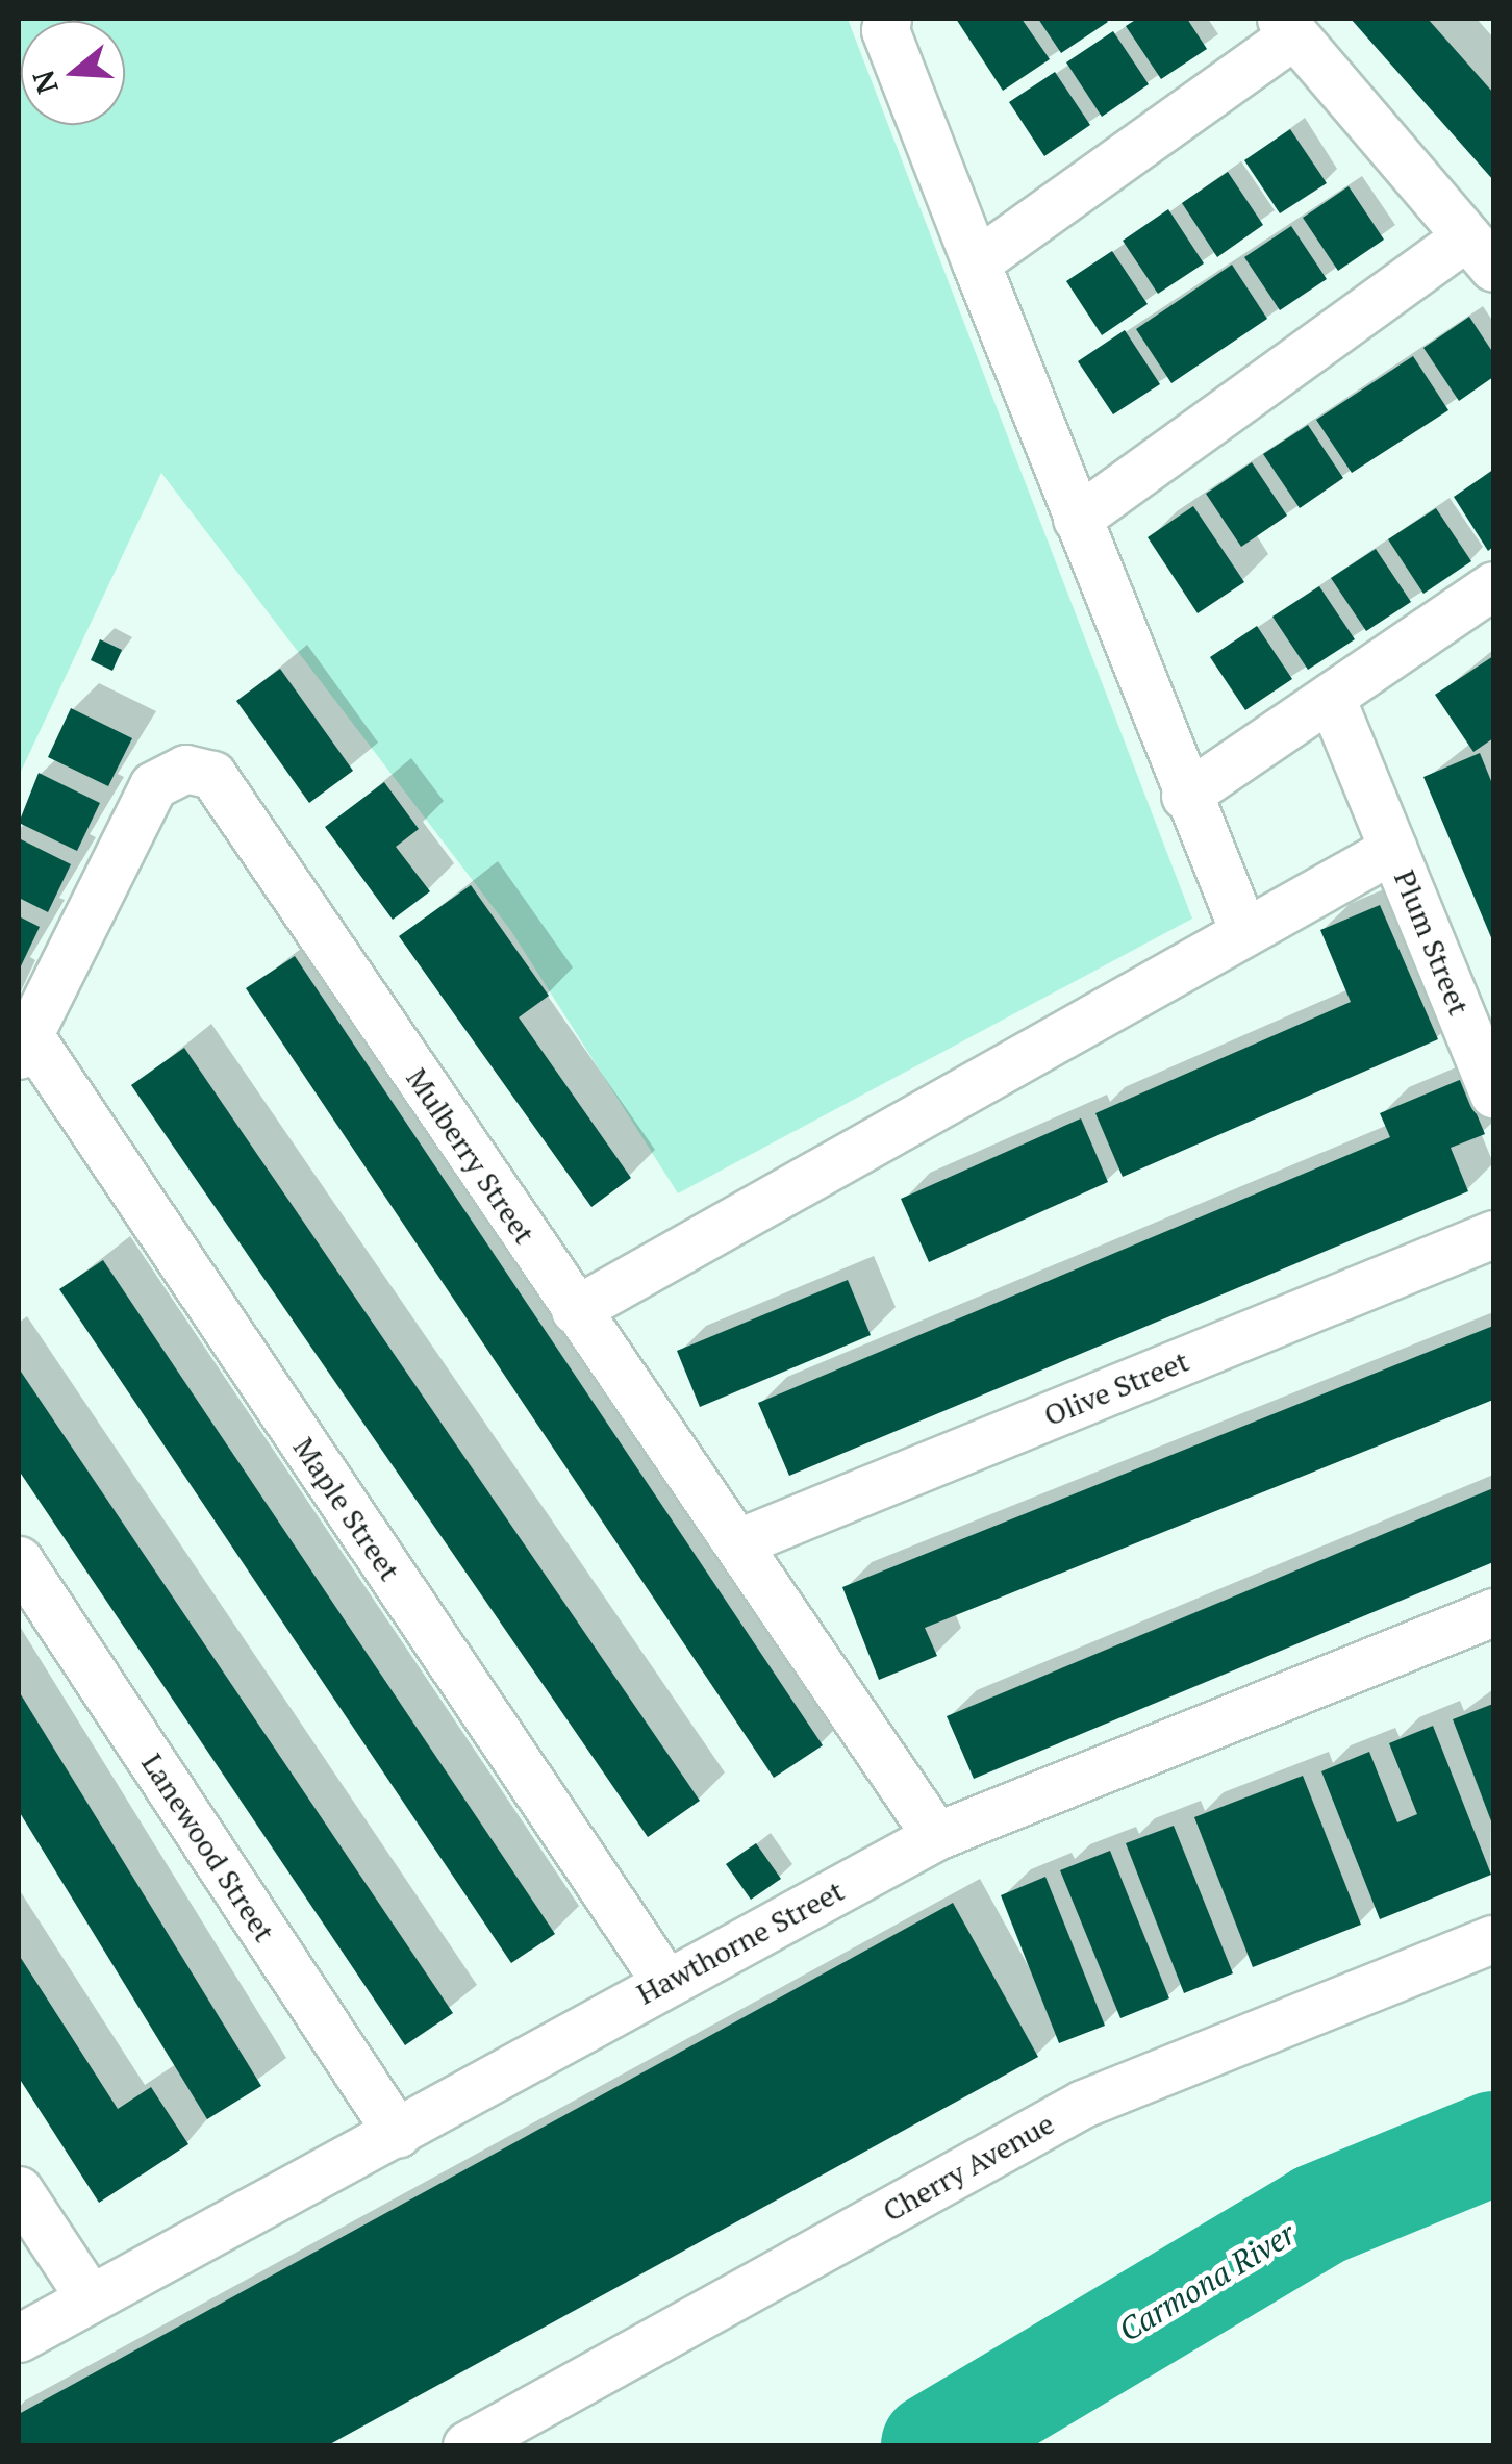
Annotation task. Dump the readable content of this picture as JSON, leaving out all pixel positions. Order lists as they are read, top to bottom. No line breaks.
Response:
{"streets":{"street":["Plum Street","Mulberry Street","Olive Street","Maple Street","Lanewood Street","Hawthorne Street","Cherry Avenue"]},"crossings":[["Mulberry Street","Olive Street"],["Mulberry Street","Maple Street"],["Mulberry Street","Hawthorne Street"],["Maple Street","Hawthorne Street"],["Lanewood Street","Hawthorne Street"]],"water":["Carmona River"],"north":"left"}
